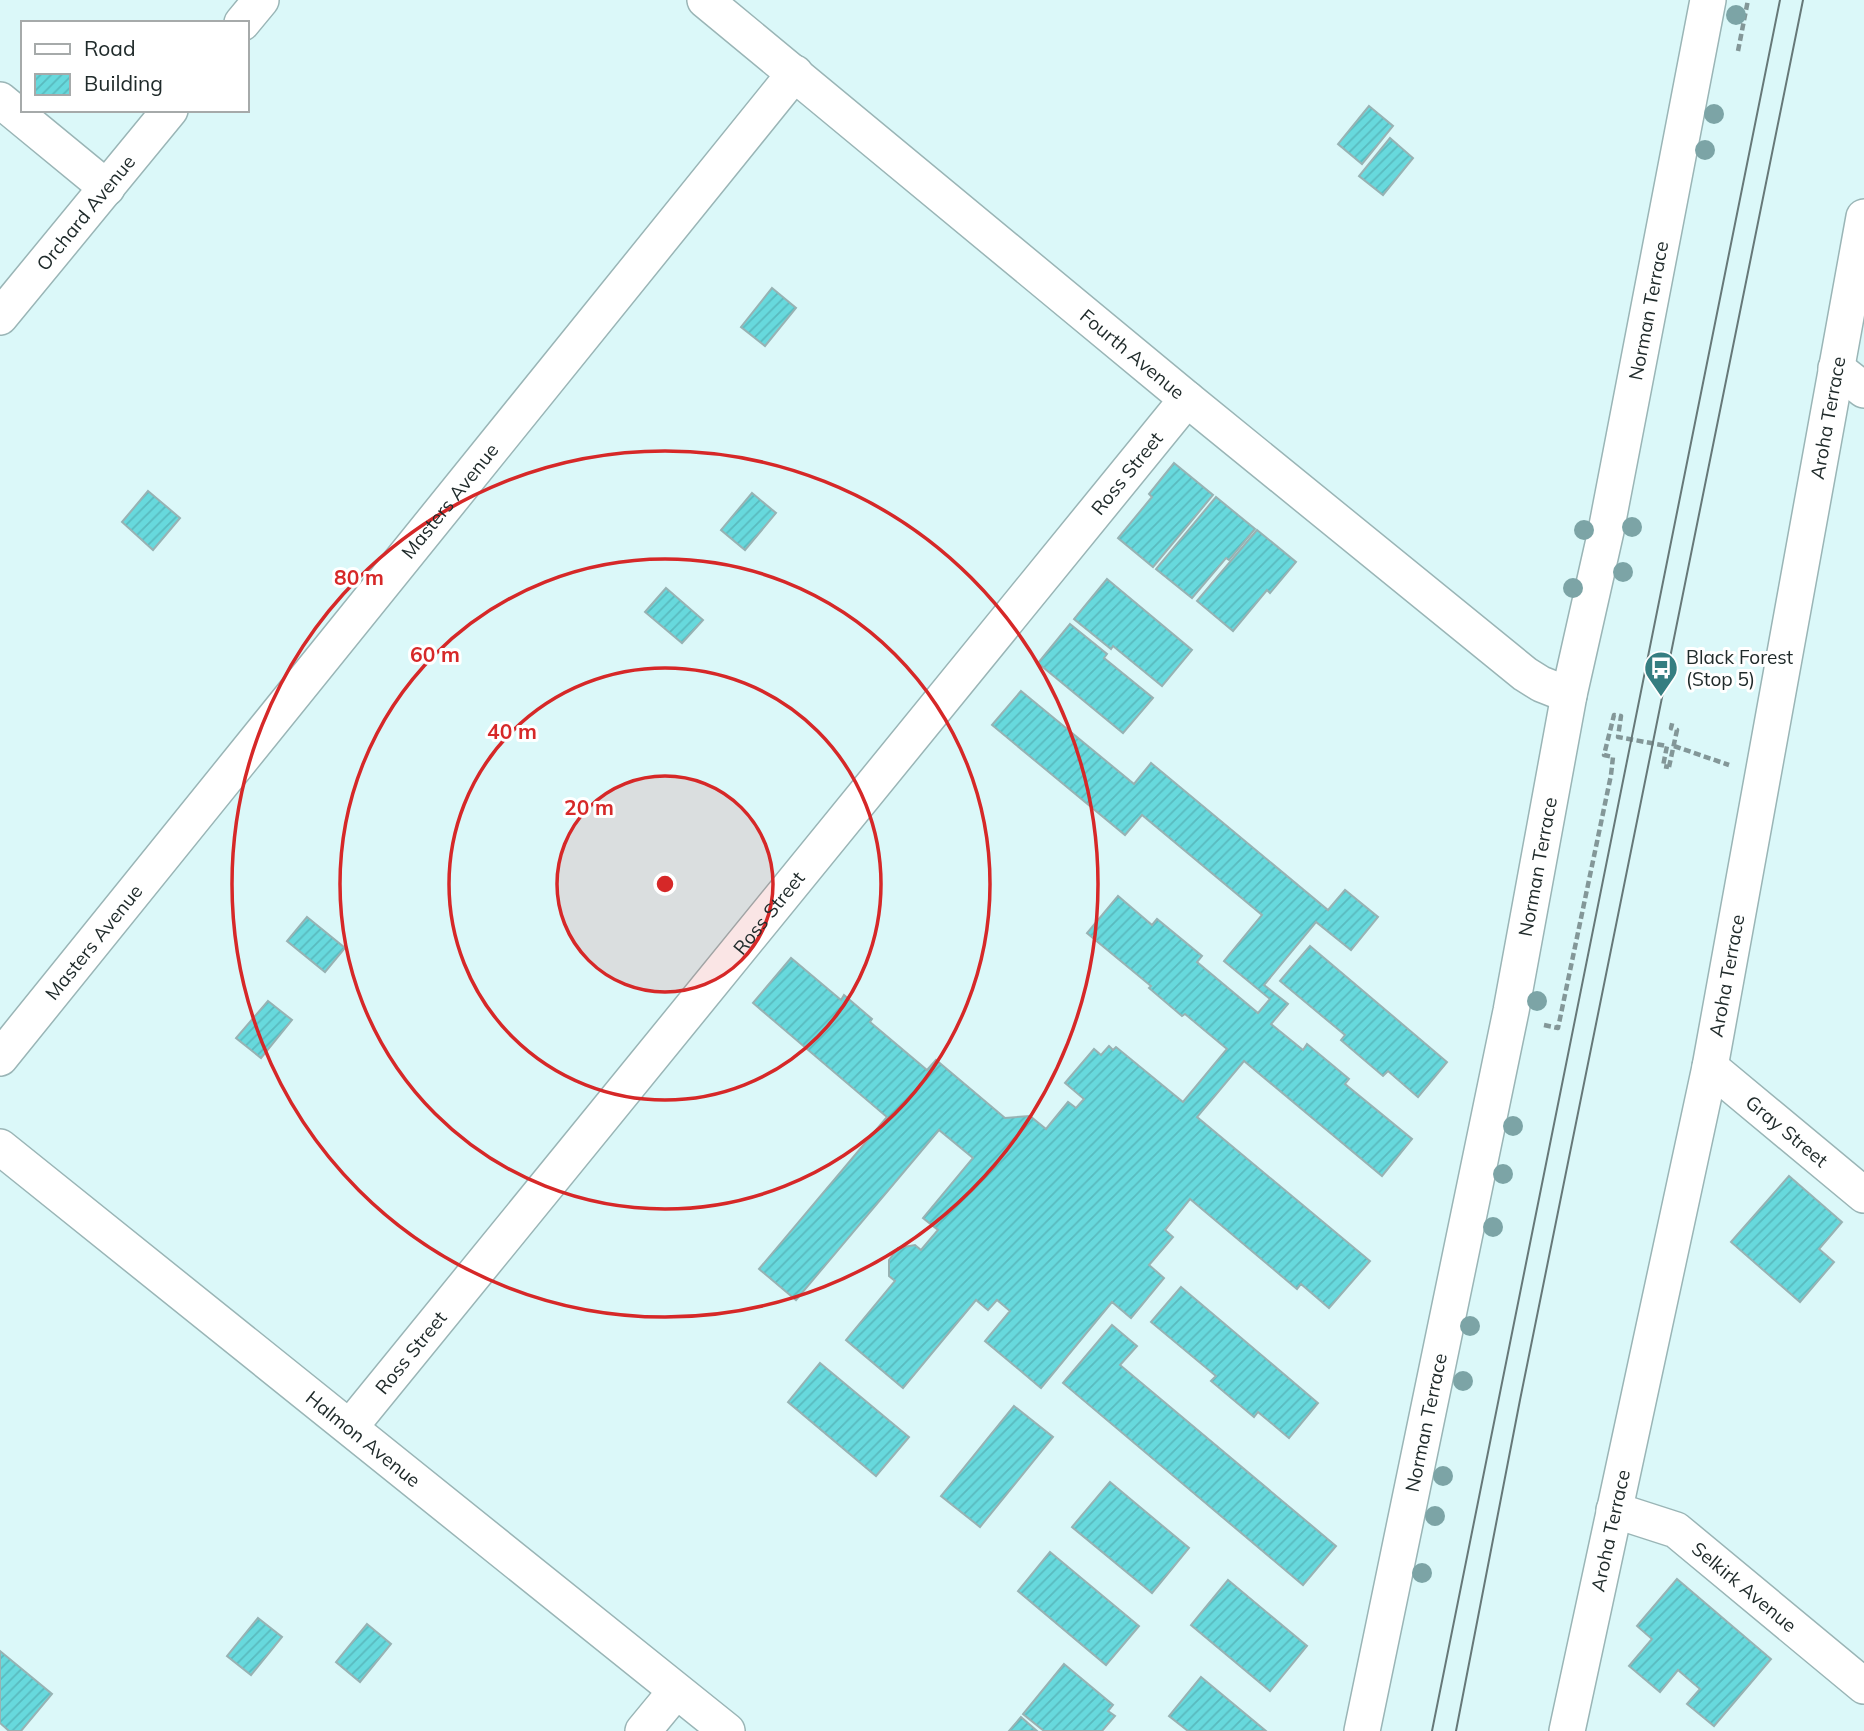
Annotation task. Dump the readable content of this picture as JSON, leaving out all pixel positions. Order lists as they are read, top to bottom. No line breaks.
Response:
{"streets":{"street":["Orchard Avenue","Norman Terrace","Fourth Avenue","Aroha Terrace","Ross Street","Masters Avenue","Gray Street","Halmon Avenue","Selkirk Avenue"]},"crossings":[["Norman Terrace","Fourth Avenue"],["Fourth Avenue","Ross Street"],["Fourth Avenue","Masters Avenue"],["Aroha Terrace","Gray Street"],["Aroha Terrace","Selkirk Avenue"],["Ross Street","Halmon Avenue"]],"places":{"bus stop":["Black Forest (Stop 5)"]},"legend":["Road","Building"],"rings":["80 m","60 m","40 m","20 m"]}
